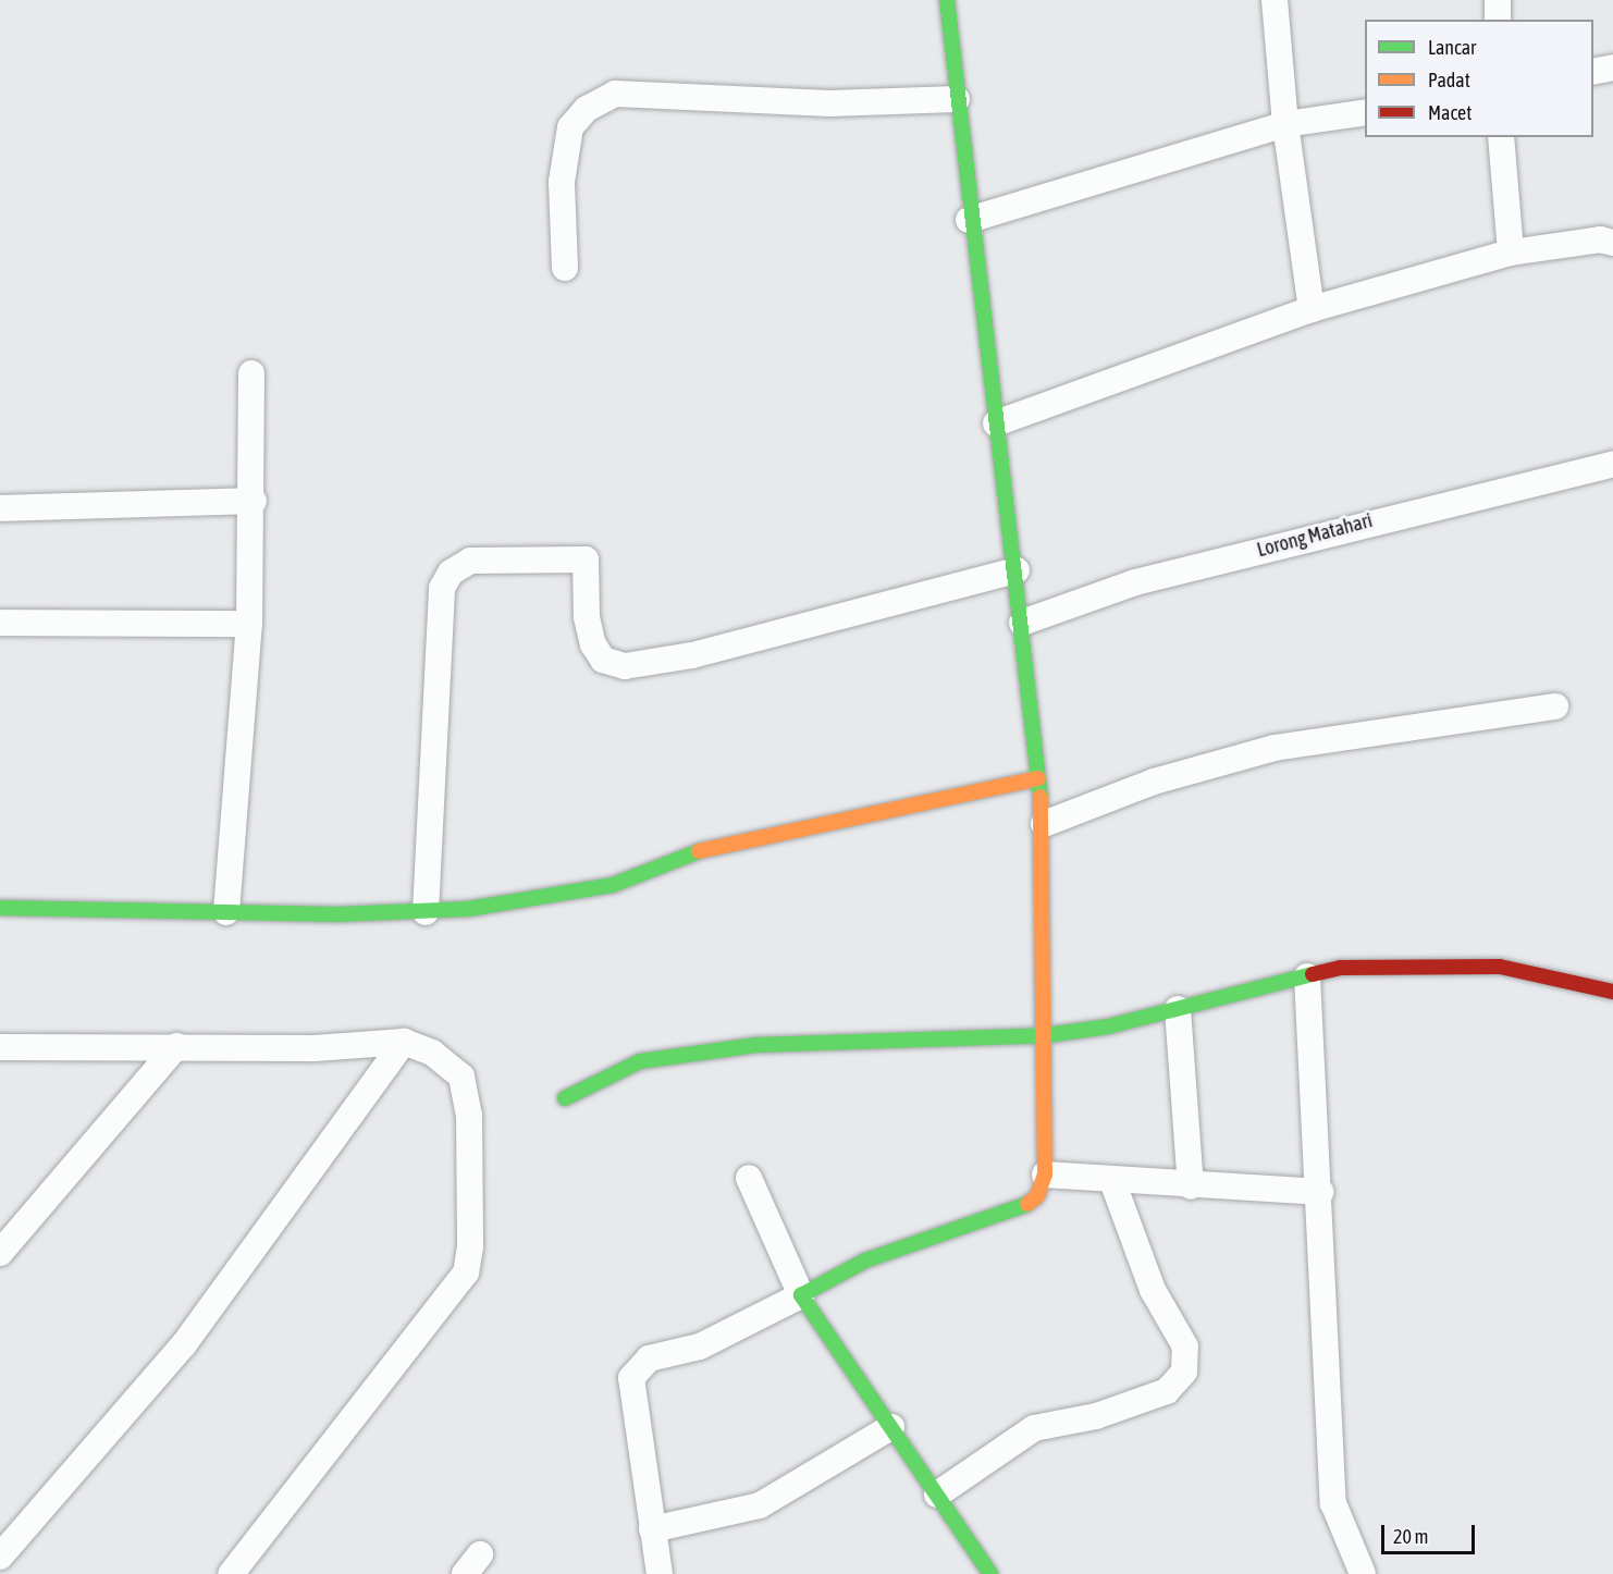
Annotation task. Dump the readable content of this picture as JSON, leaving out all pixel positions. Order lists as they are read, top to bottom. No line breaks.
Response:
{"streets":{"street":["Lorong Matahari"]},"legend":["Lancar","Padat","Macet"],"scale_bar":"20 m"}
